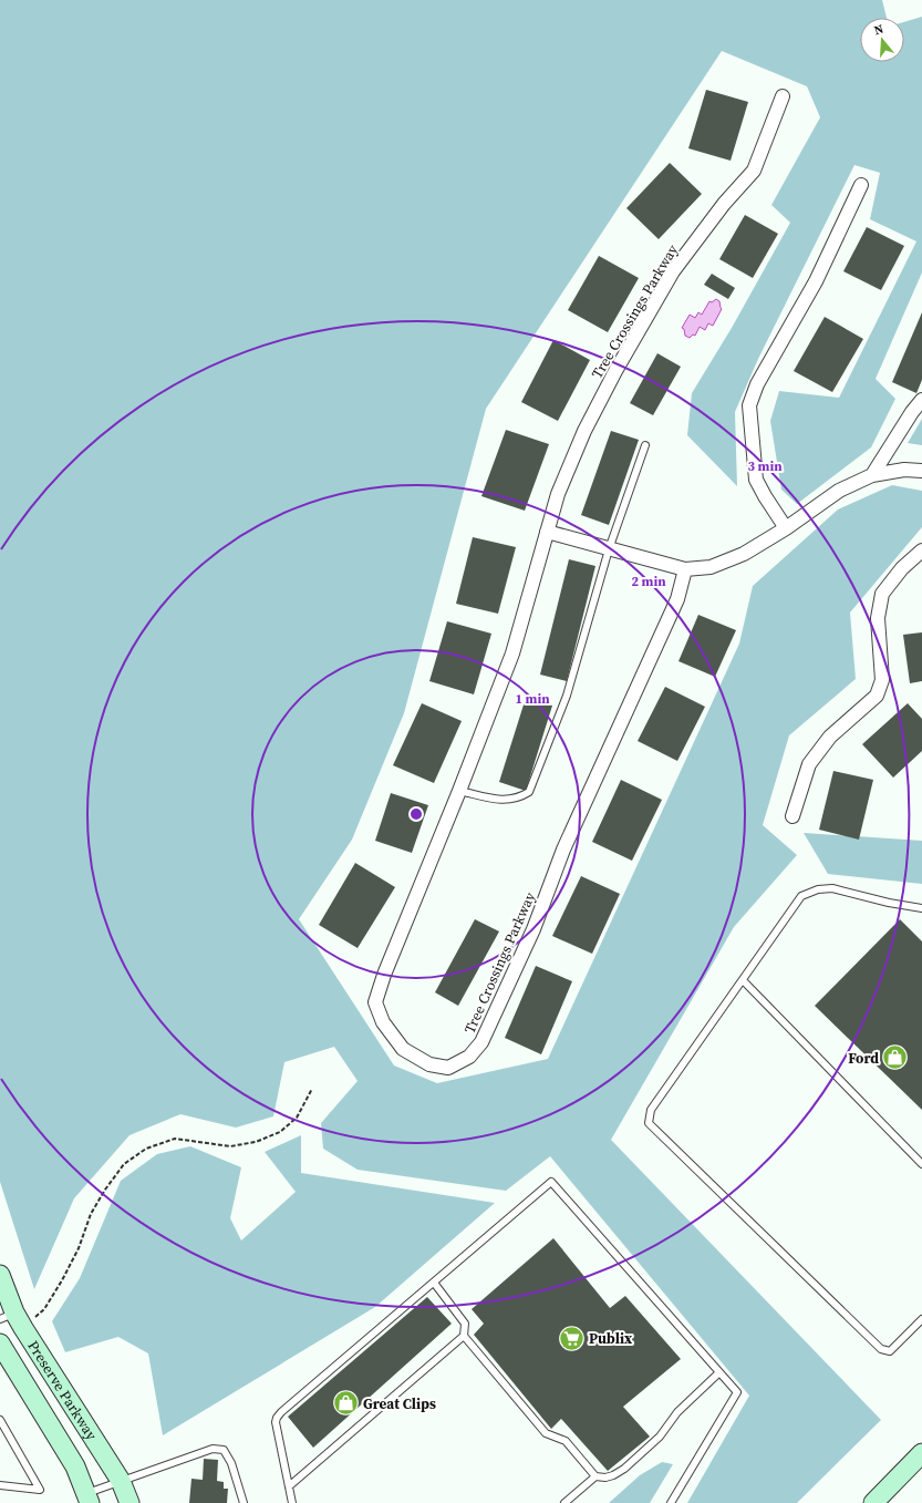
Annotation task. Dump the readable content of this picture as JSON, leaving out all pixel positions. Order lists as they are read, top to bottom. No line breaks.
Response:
{"streets":{"street":["Tree Crossings Parkway","Preserve Parkway"]},"places":{"shop":["Ford","Great Clips"],"supermarket":["Publix"]},"north":"top","rings":["3 min","2 min","1 min"]}
